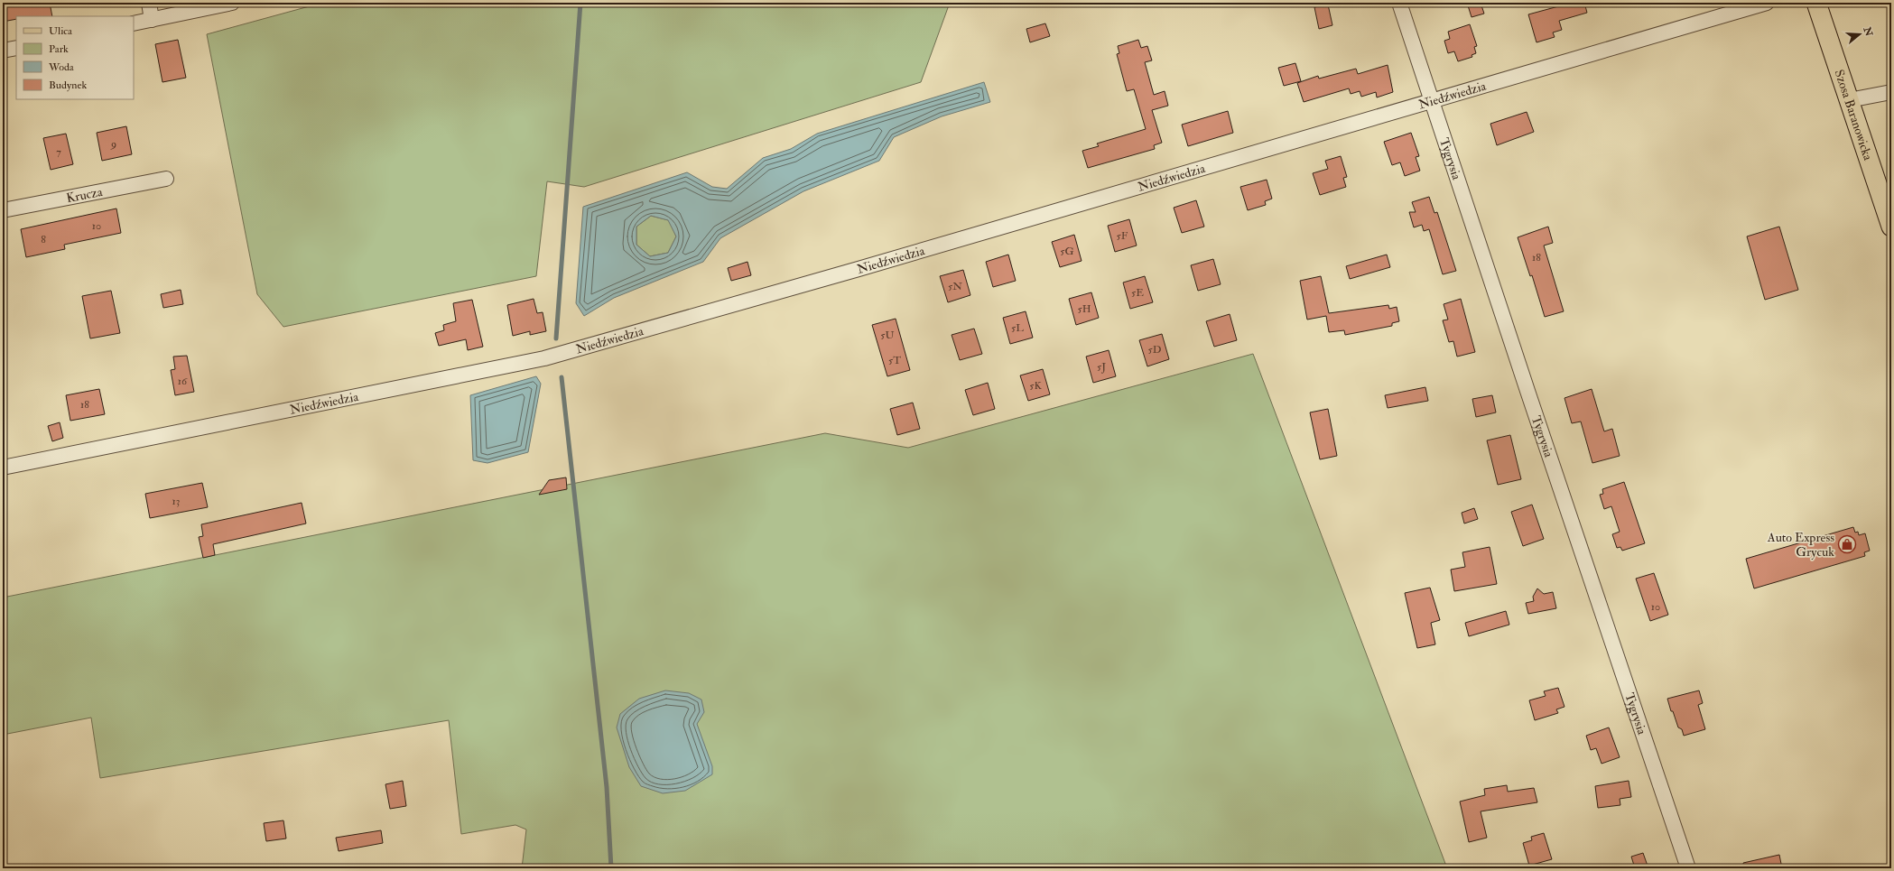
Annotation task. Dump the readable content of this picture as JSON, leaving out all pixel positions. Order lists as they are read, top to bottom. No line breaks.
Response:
{"streets":{"main road":["Szosa Baranowicka"],"street":["Niedźwiedzia","Tygrysia","Krucza"]},"crossings":[["Niedźwiedzia","Tygrysia"]],"places":{"shop":["Auto Express Grycuk"]},"house_numbers":["9","7","10","5F","8","5G","18","5N","5E","5H","5L","5U","5D","5T","5J","16","5K","18","13","10"],"legend":["Ulica","Park","Woda","Budynek"],"north":"right"}
